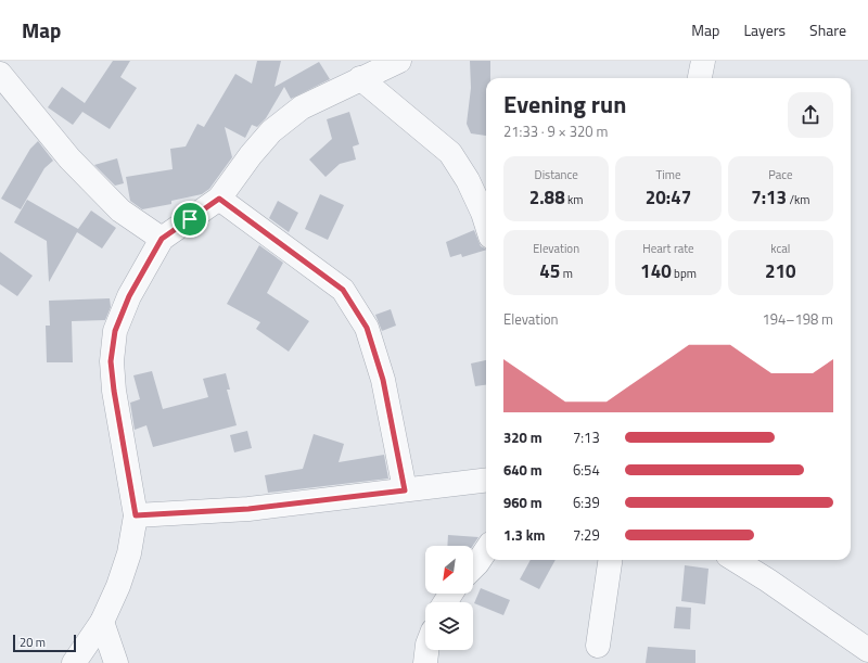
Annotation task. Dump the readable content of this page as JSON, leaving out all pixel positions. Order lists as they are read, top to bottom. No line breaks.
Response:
{"scale_bar":"20 m","north":"bottom left","page":{"header":"Map","nav":["Map","Layers","Share"],"heading":["Evening run","21:33 · 9 × 320 m"],"stats":[["Distance","2.88 km"],["Time","20:47"],["Pace","7:13 /km"],["Elevation","45 m"],["Heart rate","140 bpm"],["kcal","210"]],"chart":["Elevation","194–198 m"],"list":[{"name":"320 m","note":"7:13"},{"name":"640 m","note":"6:54"},{"name":"960 m","note":"6:39"},{"name":"1.3 km","note":"7:29"}],"scale":"20 m"}}
